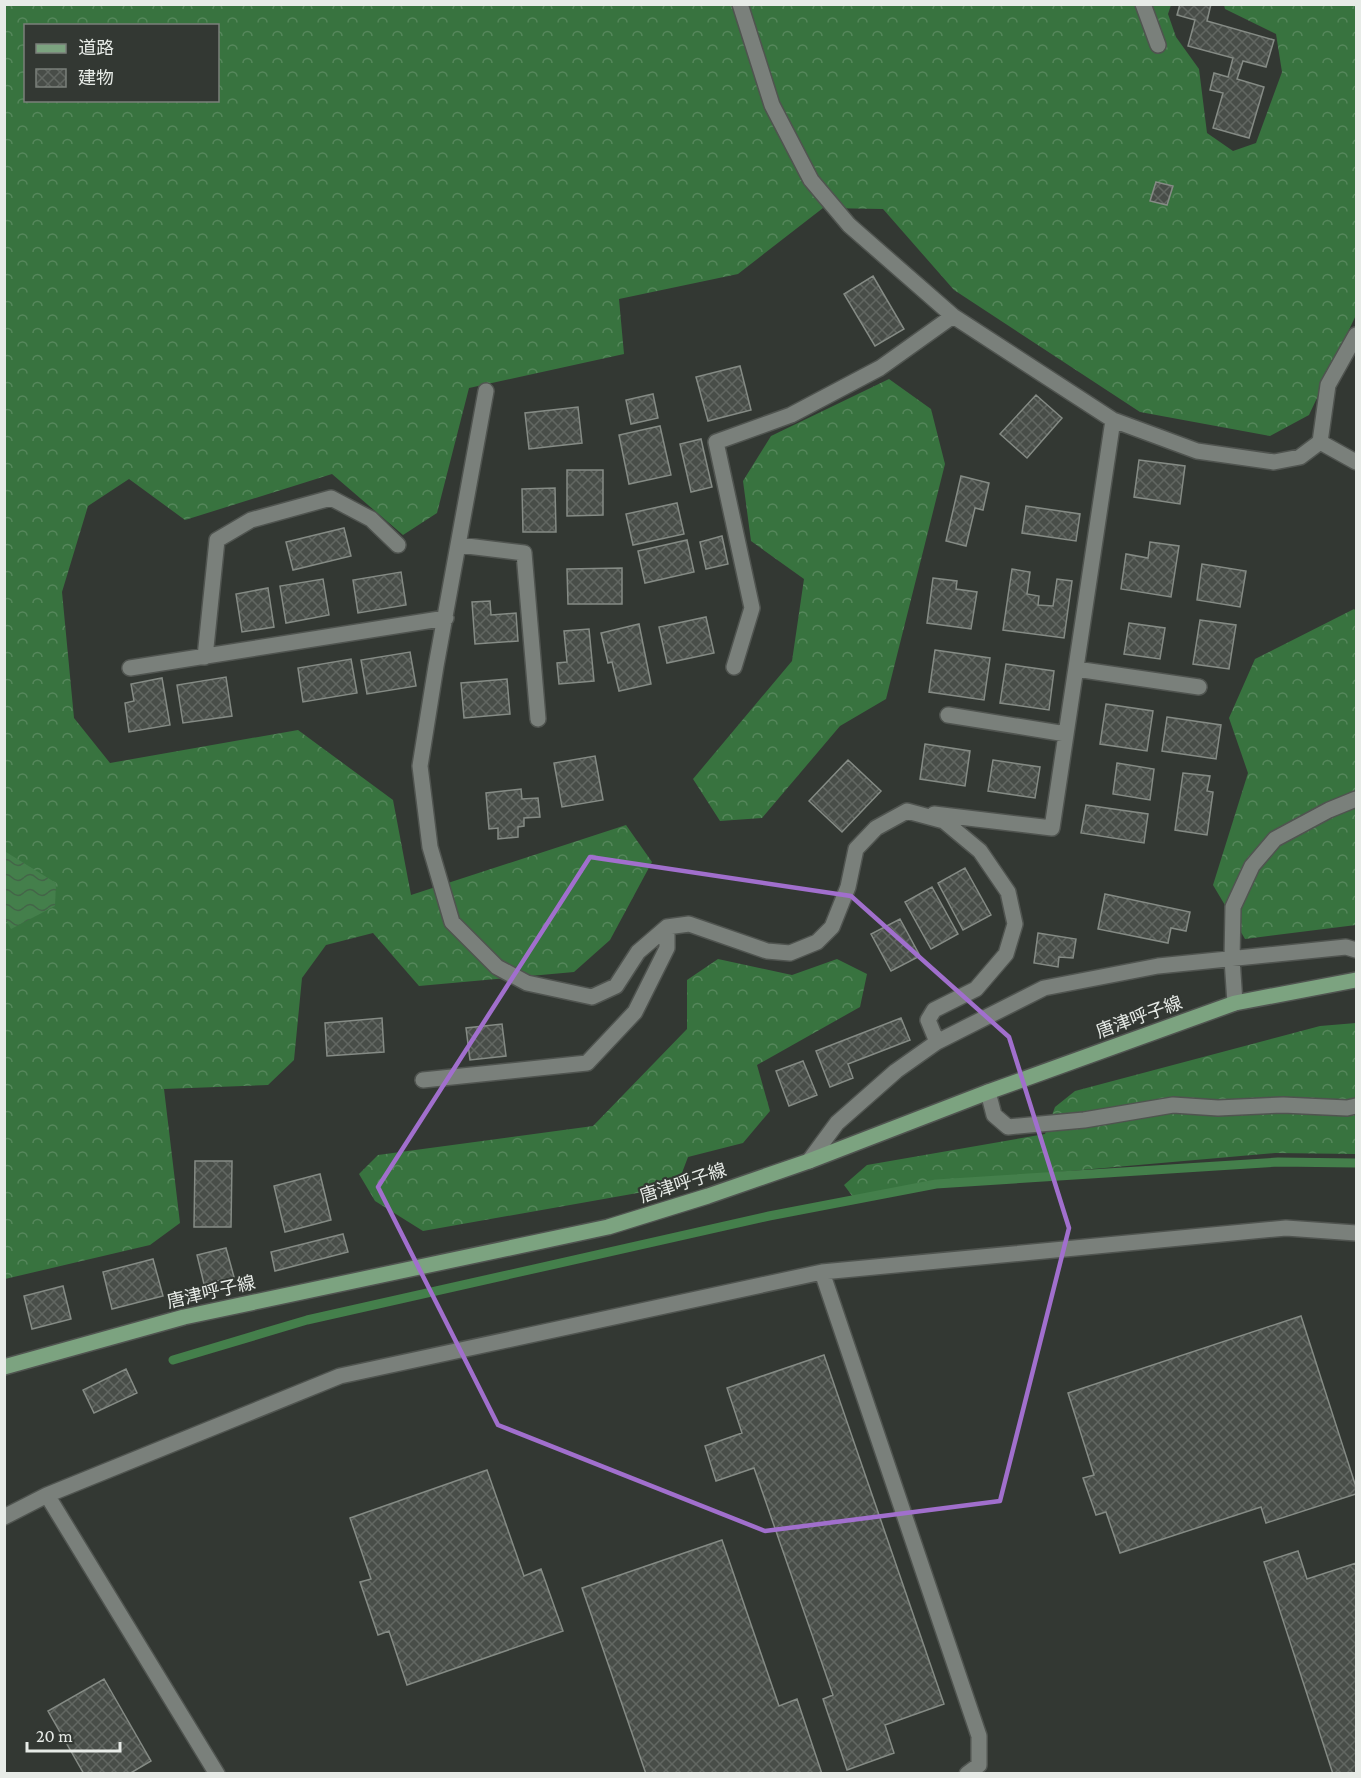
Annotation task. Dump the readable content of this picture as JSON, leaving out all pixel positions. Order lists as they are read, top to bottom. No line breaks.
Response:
{"streets":{"main road":["唐津呼子線"]},"legend":["道路","建物"],"scale_bar":"20 m"}
